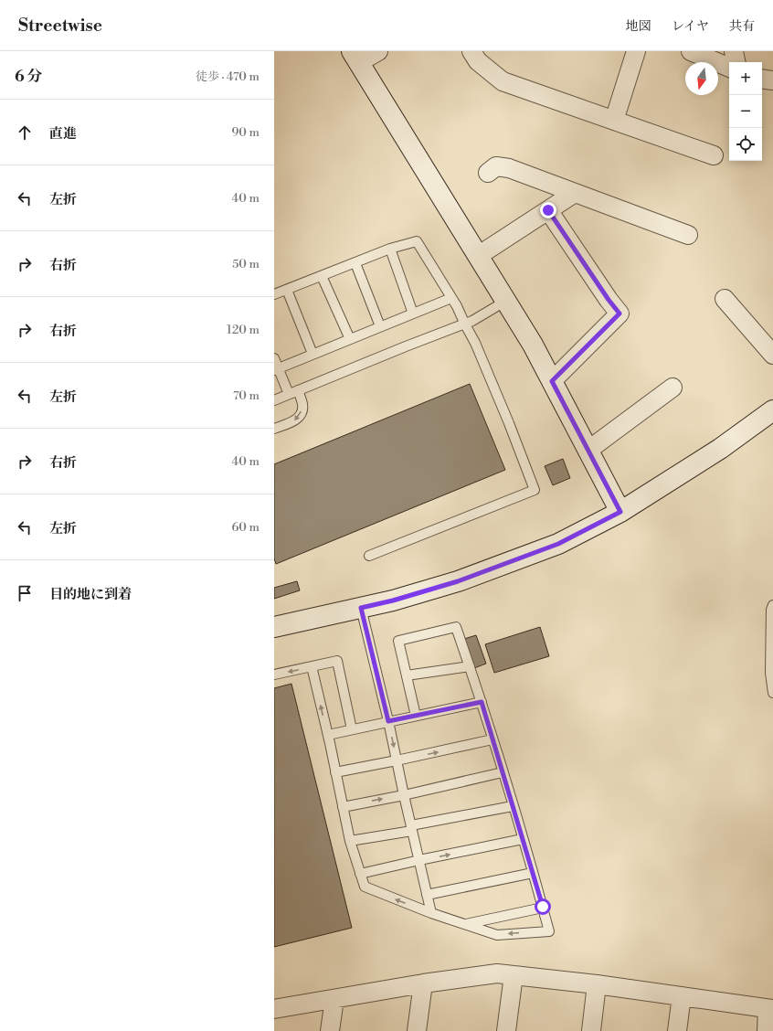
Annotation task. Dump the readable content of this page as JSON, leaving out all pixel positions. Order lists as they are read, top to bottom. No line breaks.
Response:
{"north":"bottom","page":{"header":"Streetwise","nav":["地図","レイヤ","共有"],"heading":["6 分","徒歩 · 470 m"],"map_buttons":["+","−"],"list":[["直進","90 m"],["左折","40 m"],["右折","50 m"],["右折","120 m"],["左折","70 m"],["右折","40 m"],["左折","60 m"],"目的地に到着"]}}
